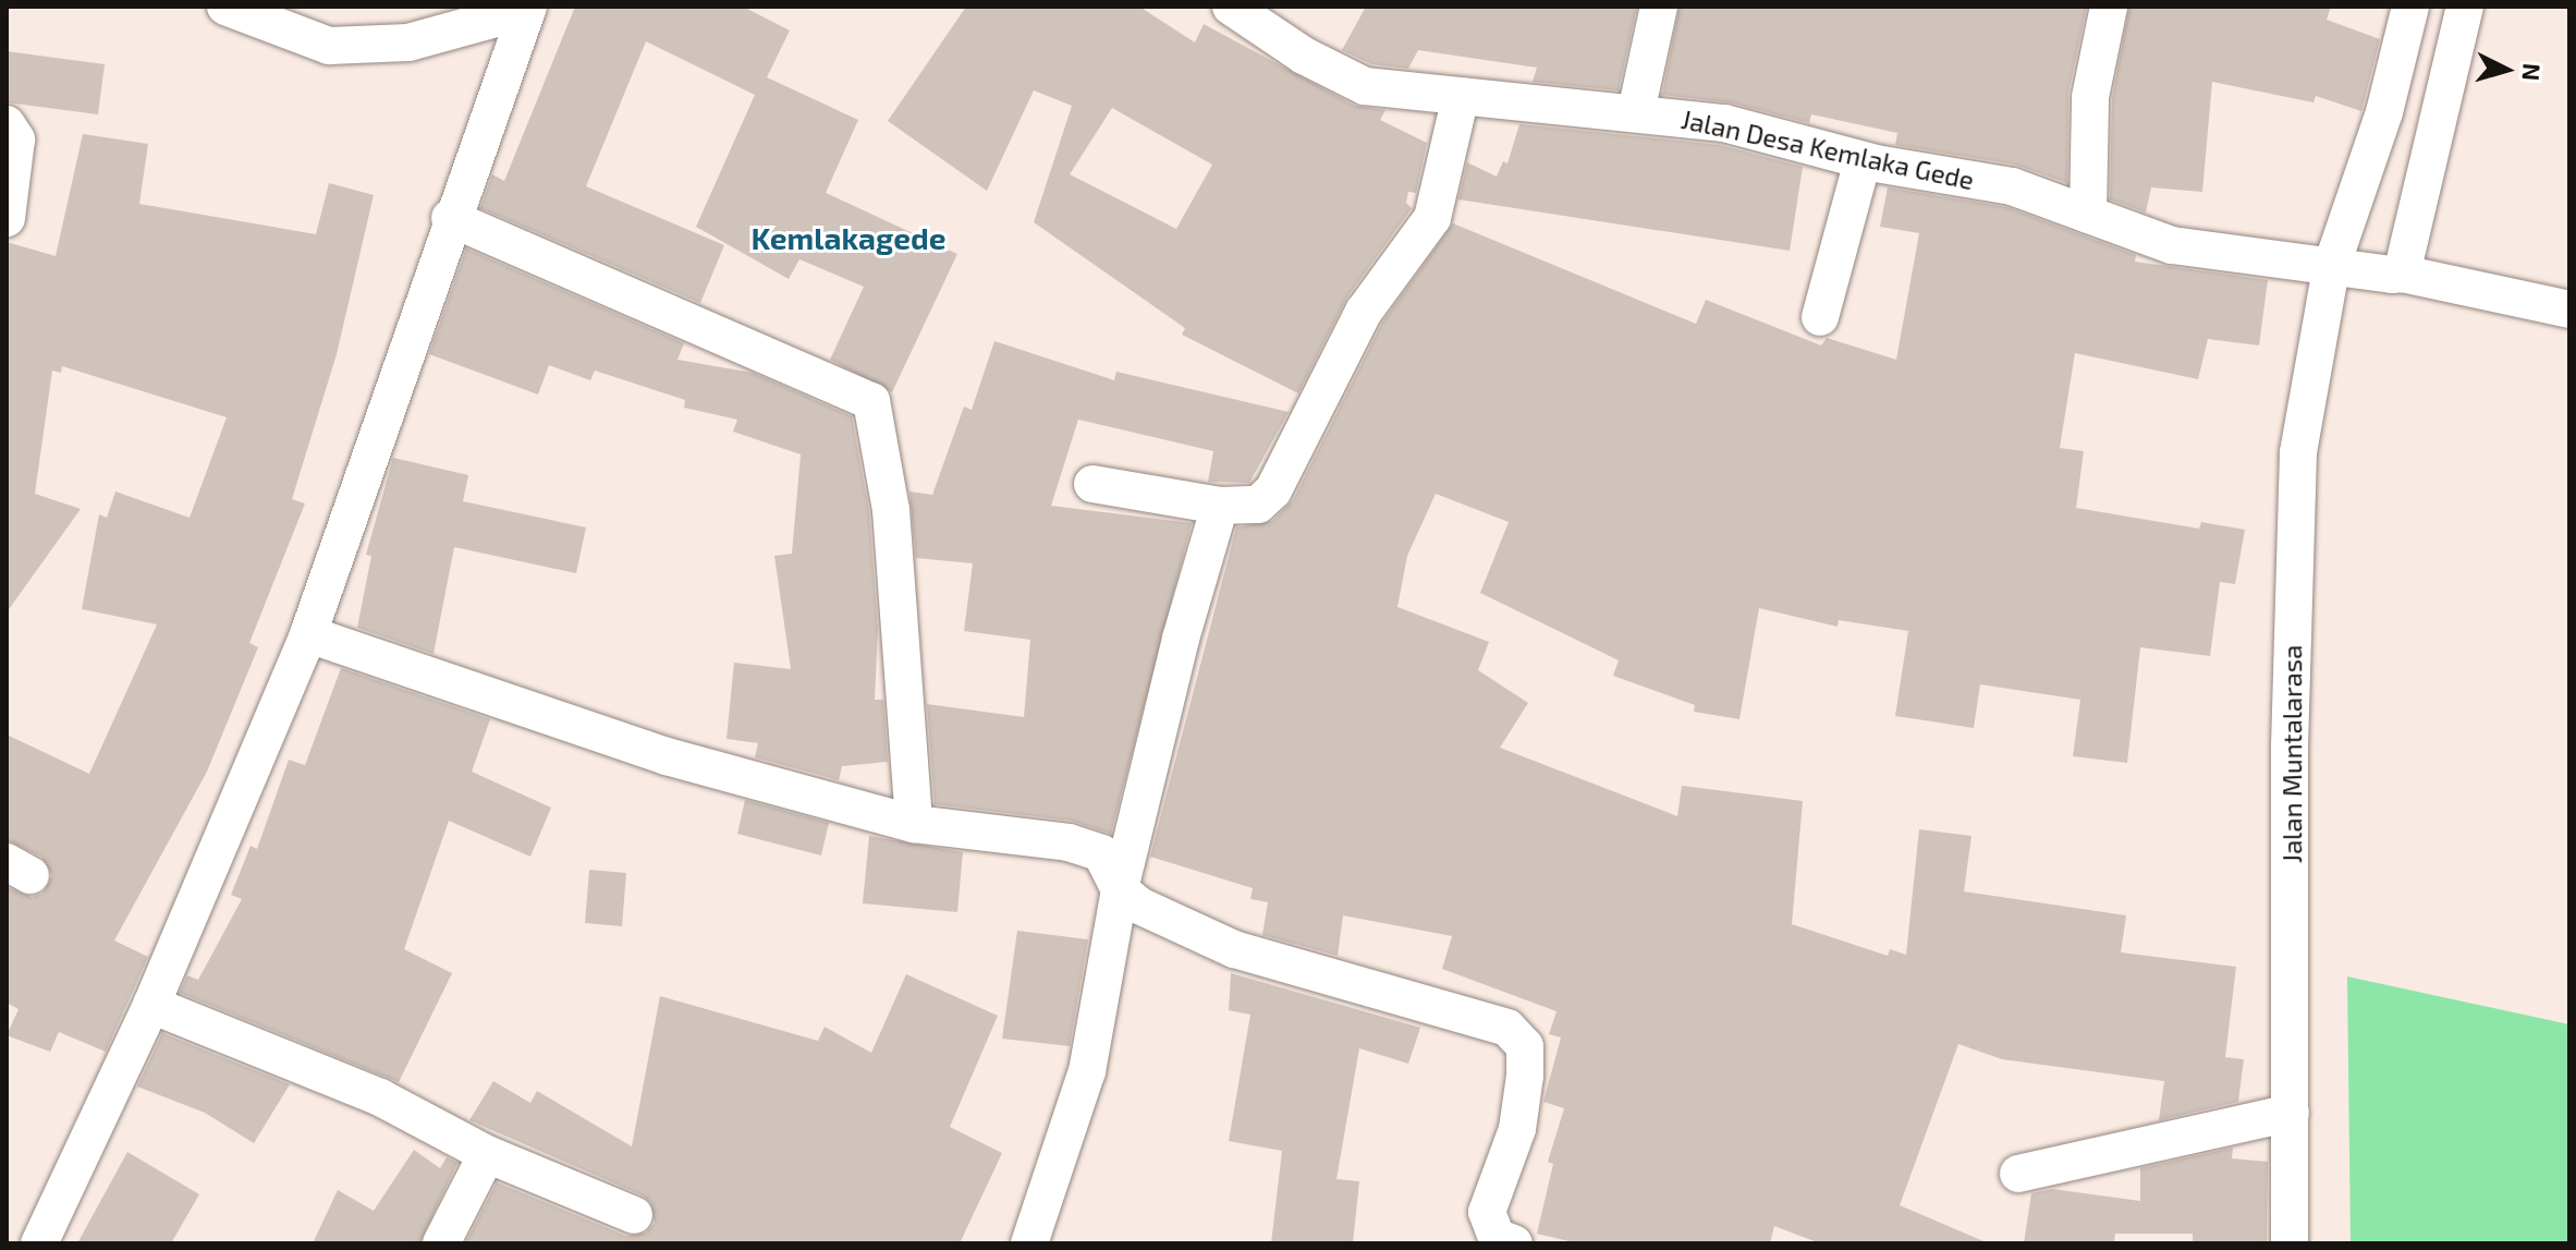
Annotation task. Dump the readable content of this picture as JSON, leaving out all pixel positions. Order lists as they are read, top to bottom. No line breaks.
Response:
{"streets":{"street":["Jalan Desa Kemlaka Gede","Jalan Muntalarasa"]},"crossings":[["Jalan Desa Kemlaka Gede","Jalan Muntalarasa"]],"districts":["Kemlakagede"],"north":"right"}
